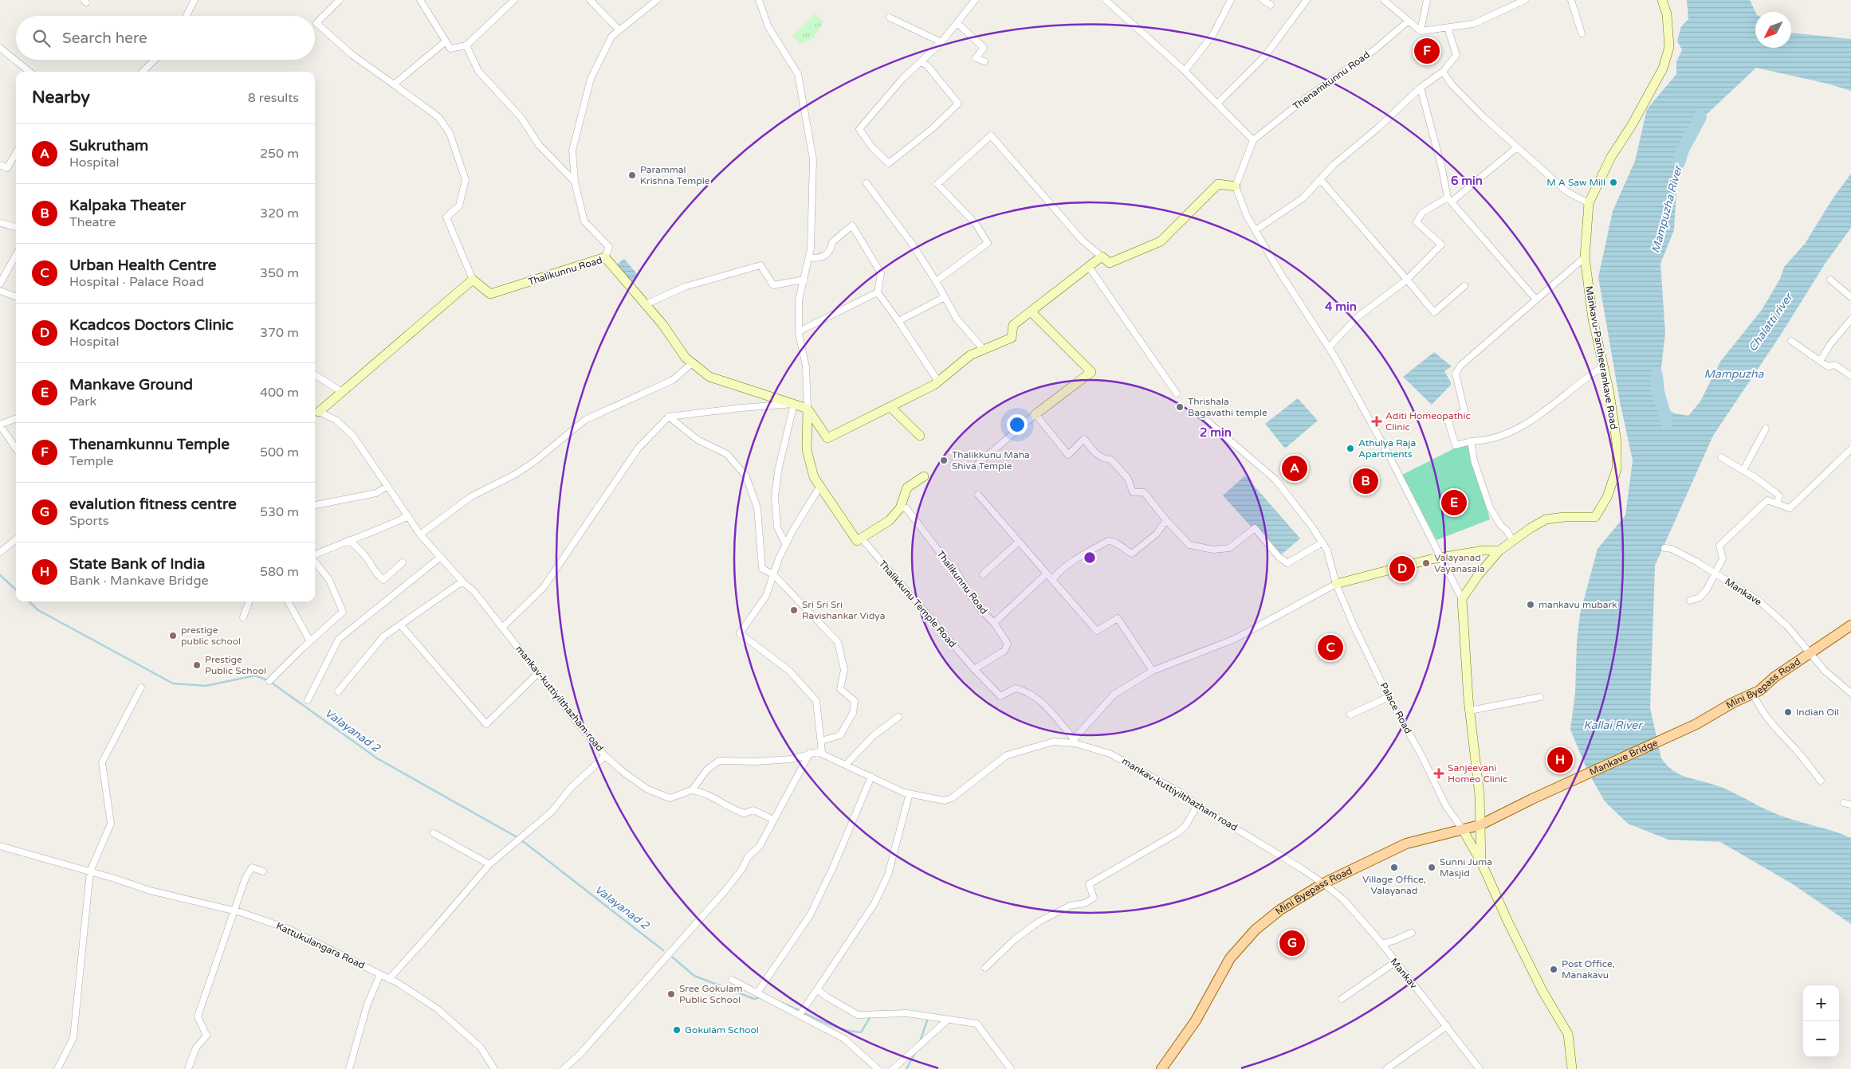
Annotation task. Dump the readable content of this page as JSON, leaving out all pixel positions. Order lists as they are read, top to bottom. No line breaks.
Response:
{"streets":{"main road":["Mini Byepass Road","Mankave Bridge"],"street":["Thenamkunnu Road","Thalikunnu Road","Mankavu-Pantheerankave Road","Mankave","Thalikkunu Temple Road","mankav-kuttiyilthazham road","Palace Road","Kattukulangara Road","Mankav"]},"crossings":[["Thalikunnu Road","Thalikkunu Temple Road"],["Mankave","Mini Byepass Road"],["Mini Byepass Road","mankav-kuttiyilthazham road"],["Mini Byepass Road","Palace Road"],["Mini Byepass Road","Mankave Bridge"],["Mini Byepass Road","Mankav"],["mankav-kuttiyilthazham road","Mankav"]],"water":["Mampuzha River","Chalatti river","Mampuzha","Kallai River","Valayanad 2"],"places":{"other":["Parammal Krishna Temple","M A Saw Mill","Thrishala Bagavathi temple","Athulya Raja Apartments","Thalikkunu Maha Shiva Temple","Valayanad Vayanasala","mankavu mubark","Sri Sri Sri Ravishankar Vidya","prestige public school","Prestige Public School","Indian Oil","Village Office, Valayanad","Sunni Juma Masjid","Post Office, Manakavu","Sree Gokulam Public School","Gokulam School"],"health":["Aditi Homeopathic Clinic","Sanjeevani Homeo Clinic"]},"north":"bottom left","page":{"search":"Search here","pins":["F","A","B","E","D","C","H","G"],"heading":["Nearby","8 results"],"list":[{"mark":"A","name":"Sukrutham","note":"Hospital","value":"250 m"},{"mark":"B","name":"Kalpaka Theater","note":"Theatre","value":"320 m"},{"mark":"C","name":"Urban Health Centre","note":"Hospital · Palace Road","value":"350 m"},{"mark":"D","name":"Kcadcos Doctors Clinic","note":"Hospital","value":"370 m"},{"mark":"E","name":"Mankave Ground","note":"Park","value":"400 m"},{"mark":"F","name":"Thenamkunnu Temple","note":"Temple","value":"500 m"},{"mark":"G","name":"evalution fitness centre","note":"Sports","value":"530 m"},{"mark":"H","name":"State Bank of India","note":"Bank · Mankave Bridge","value":"580 m"}],"map_buttons":["+","−"]},"rings":["6 min","4 min","2 min"]}
